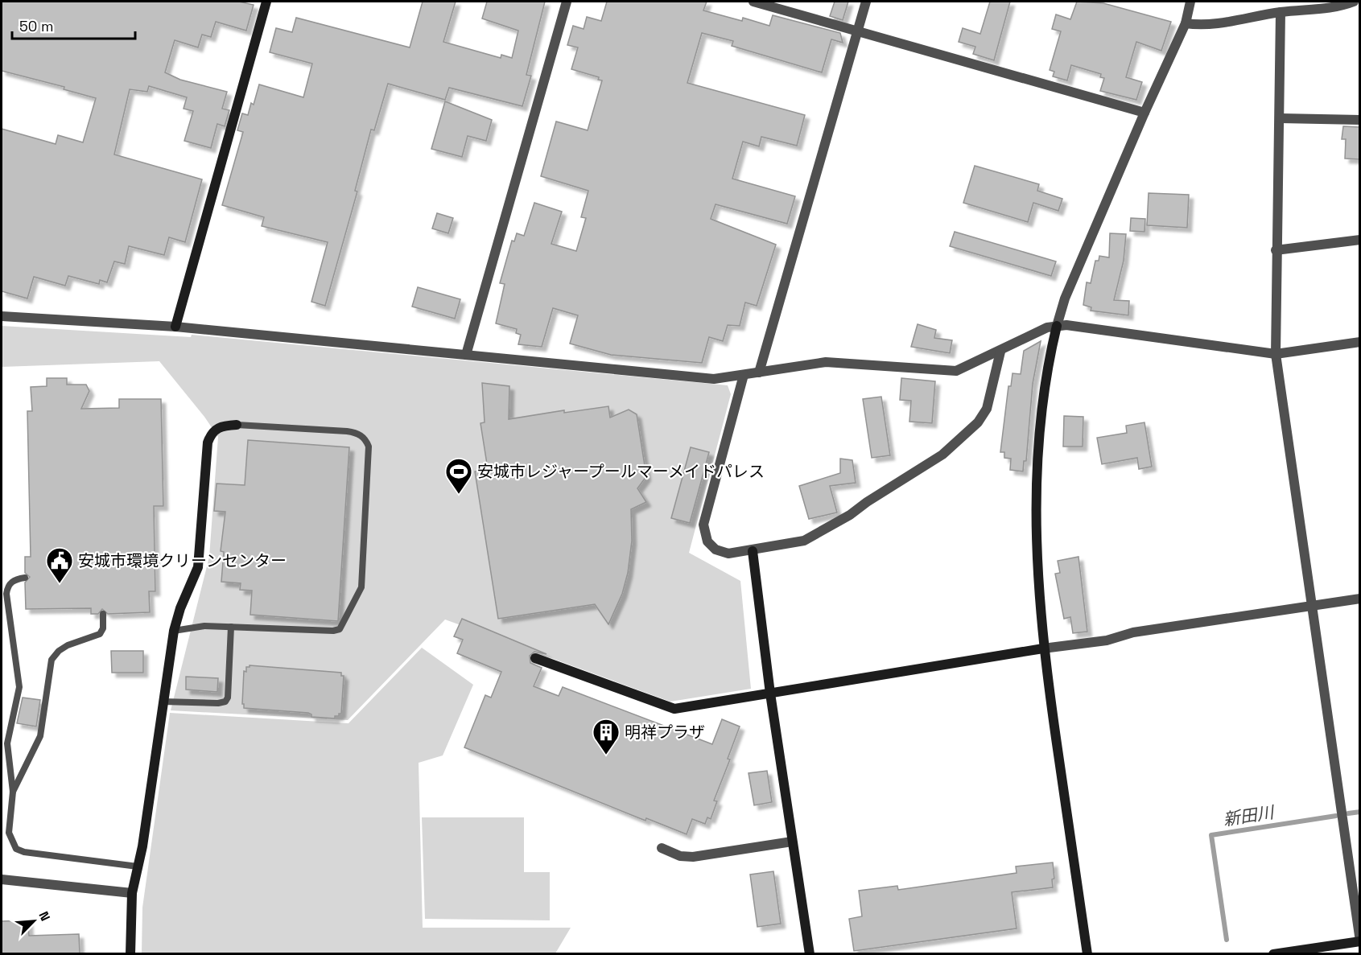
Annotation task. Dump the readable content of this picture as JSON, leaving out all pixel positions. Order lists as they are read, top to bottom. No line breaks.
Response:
{"water":["新田川"],"places":{"sports":["安城市レジャープールマーメイドパレス"],"public building":["安城市環境クリーンセンター"],"building":["明祥プラザ"]},"scale_bar":"50 m","north":"top right"}
